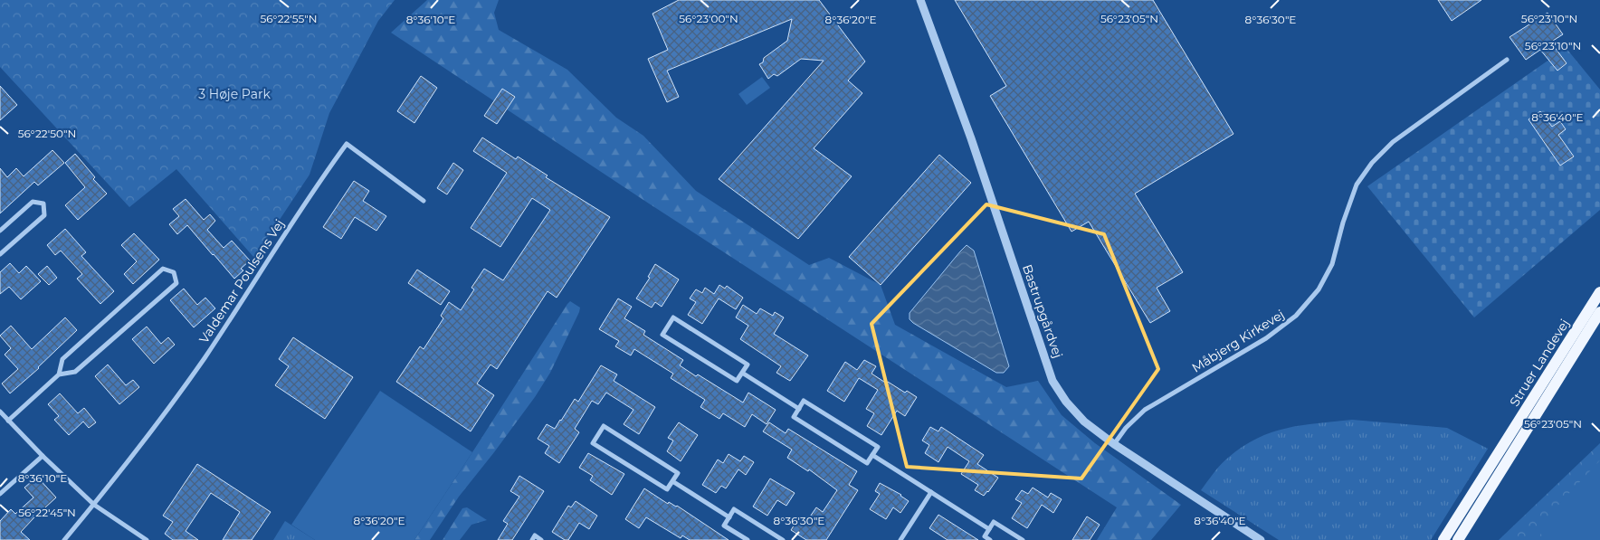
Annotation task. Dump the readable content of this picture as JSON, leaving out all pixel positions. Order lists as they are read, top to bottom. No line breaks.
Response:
{"streets":{"main road":["Struer Landevej"],"street":["Valdemar Poulsens Vej","Bastrupgårdvej","Måbjerg Kirkevej"]},"crossings":[["Bastrupgårdvej","Måbjerg Kirkevej"]],"parks":["3 Høje Park"],"coordinates":["56°23'10\"N","56°22'55\"N","56°23'00\"N","56°23'05\"N","8°36'10\"E","8°36'20\"E","8°36'30\"E","8°36'40\"E","56°22'50\"N","56°22'45\"N"]}
